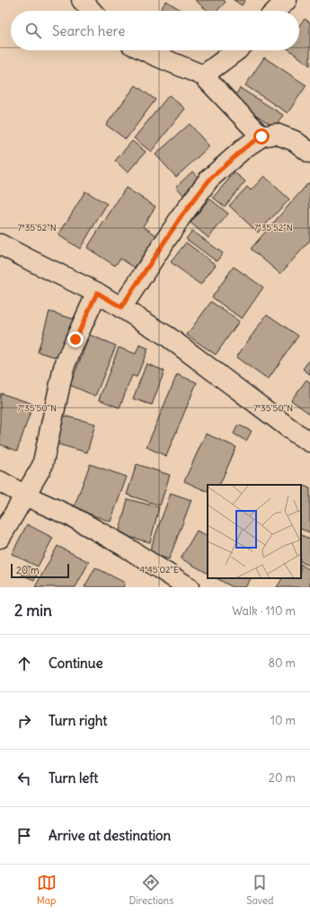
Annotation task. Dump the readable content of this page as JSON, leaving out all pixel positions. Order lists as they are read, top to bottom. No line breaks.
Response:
{"scale_bar":"20 m","page":{"search":"Search here","scale":"20 m","heading":["2 min","Walk · 110 m"],"list":[["Continue","80 m"],["Turn right","10 m"],["Turn left","20 m"],"Arrive at destination"],"nav":["Map","Directions","Saved"]},"coordinates":["7°35'52\"N","7°35'50\"N","4°45'02\"E"]}
